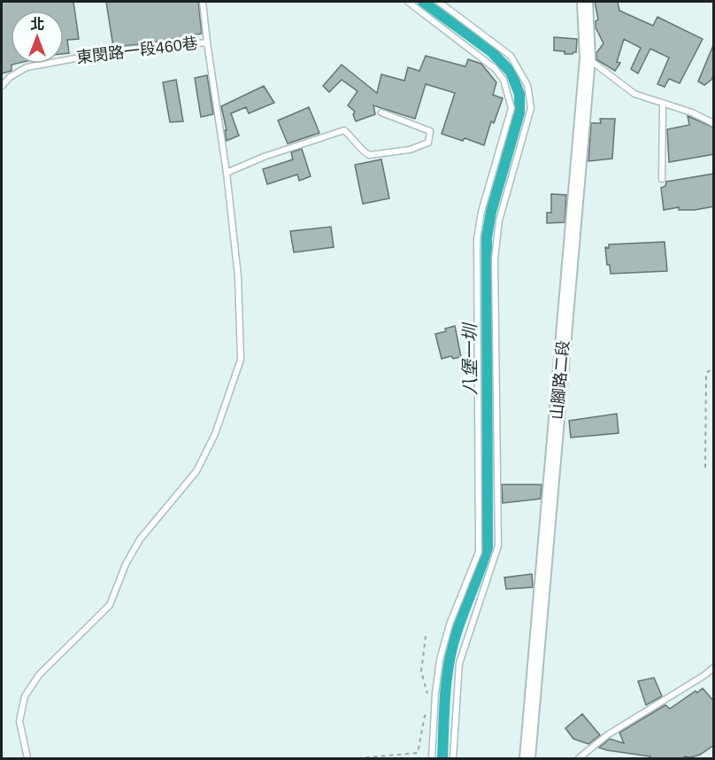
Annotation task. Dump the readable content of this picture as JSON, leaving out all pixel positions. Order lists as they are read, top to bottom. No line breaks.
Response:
{"streets":{"main road":["山腳路二段"],"lane":["東閔路一段460巷"]},"water":["八堡一圳"],"north":"top"}
